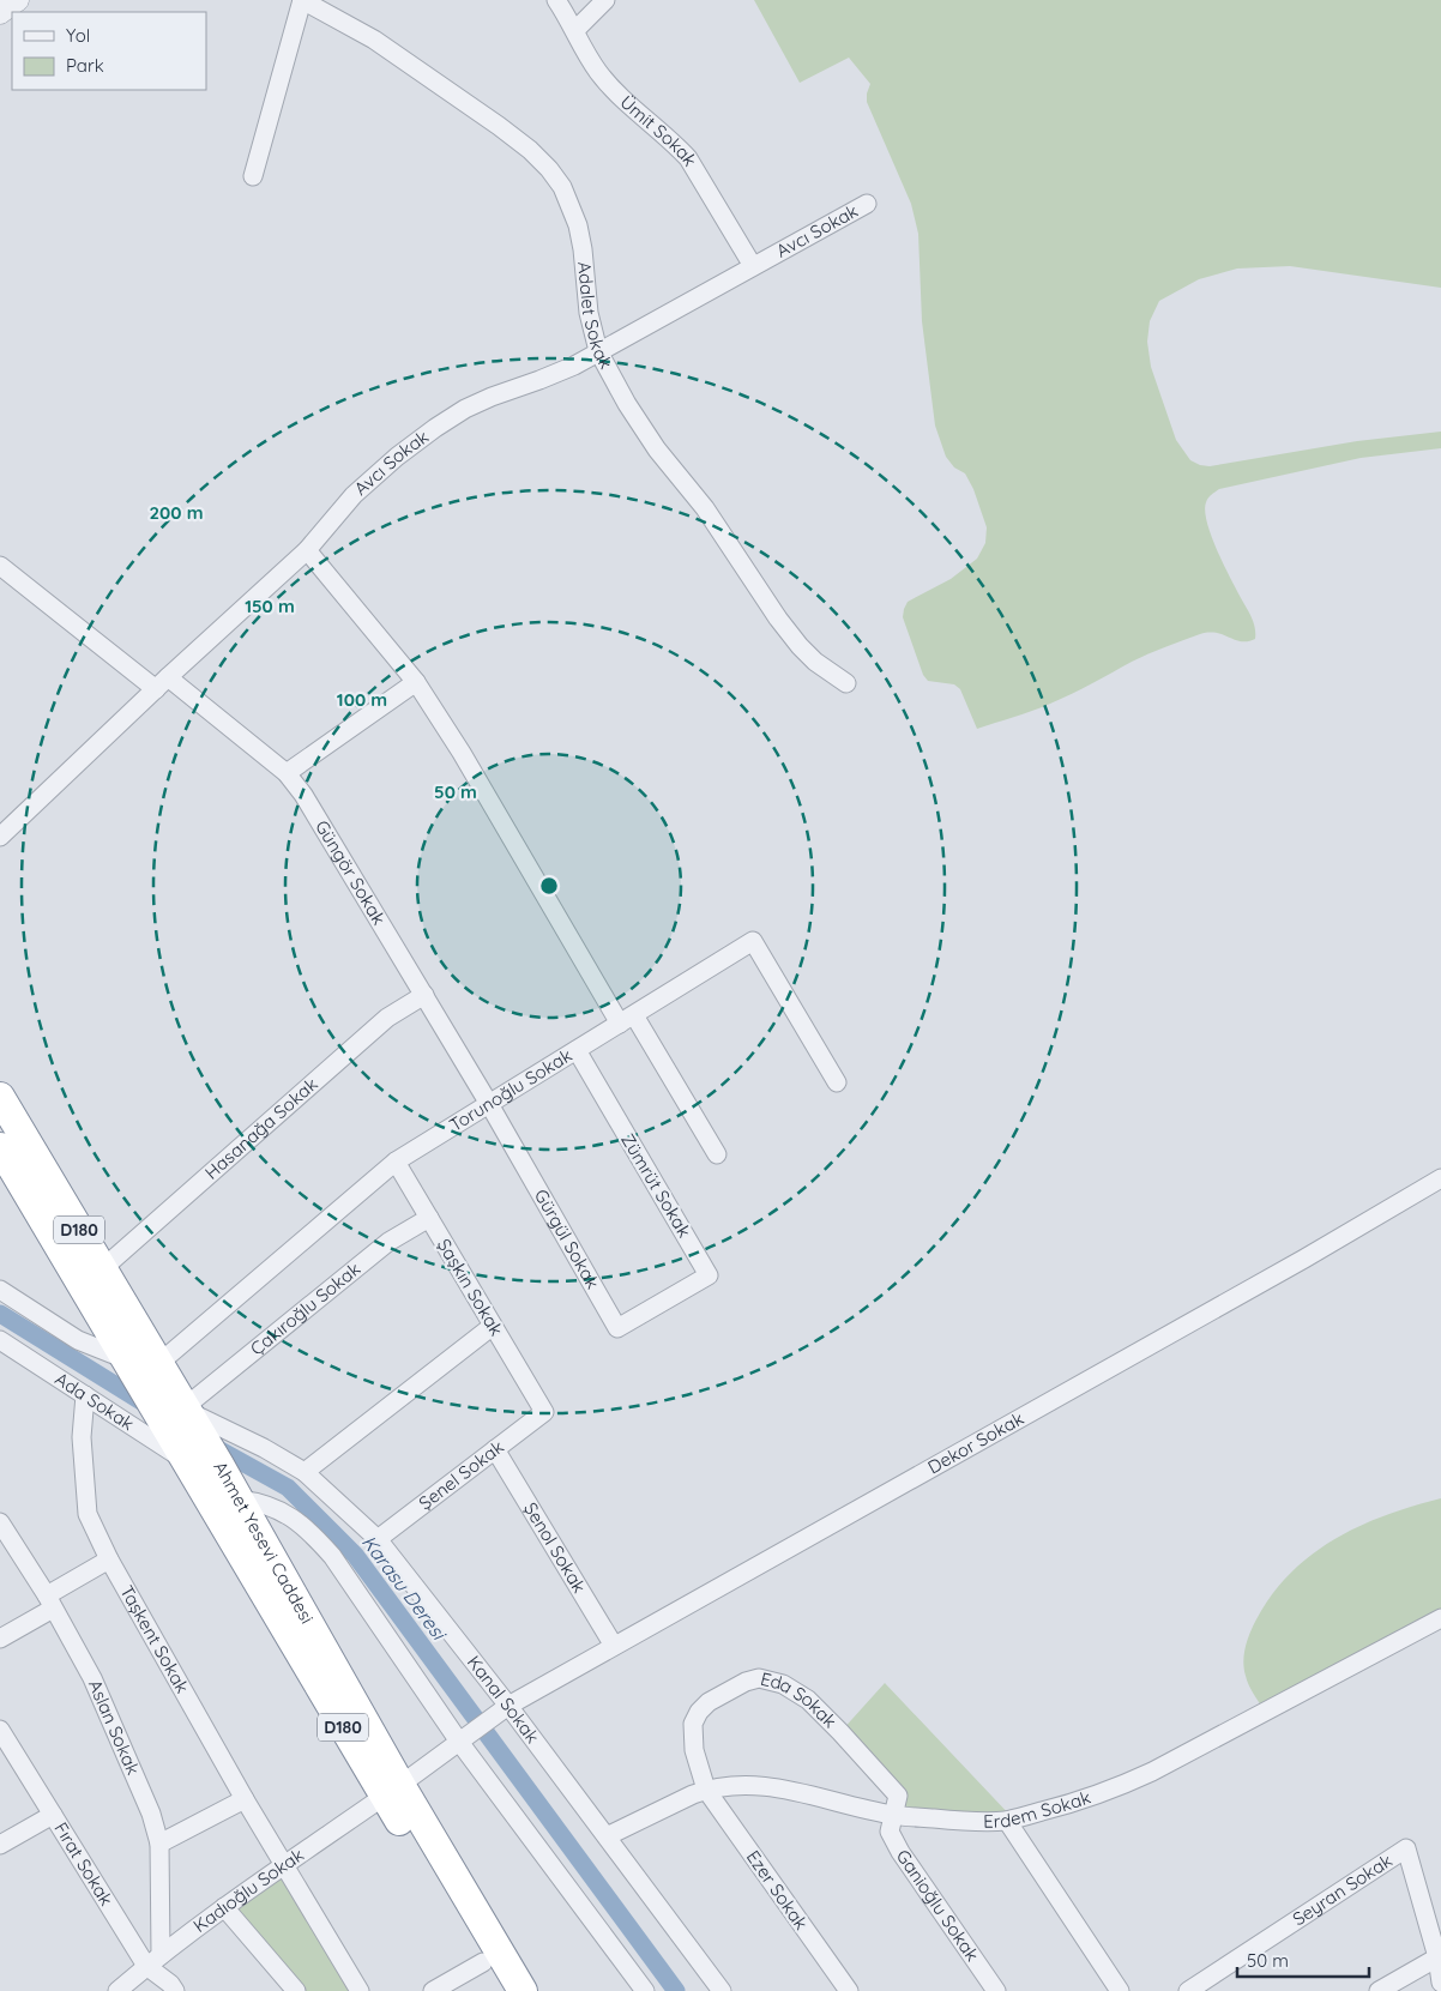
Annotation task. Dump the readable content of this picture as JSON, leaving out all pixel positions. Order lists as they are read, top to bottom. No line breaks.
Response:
{"streets":{"highway":["D180","Ahmet Yesevi Caddesi"],"street":["Ümit Sokak","Avcı Sokak","Adalet Sokak","Güngör Sokak","Torunoğlu Sokak","Hasanağa Sokak","Zümrüt Sokak","Gürgül Sokak","Şaşkın Sokak","Çakıroğlu Sokak","Ada Sokak","Dekor Sokak","Şenel Sokak","Şenol Sokak","Taşkent Sokak","Kanal Sokak","Eda Sokak","Aslan Sokak","Erdem Sokak","Fırat Sokak","Ezer Sokak","Seyran Sokak","Kadıoğlu Sokak","Ganioğlu Sokak"]},"crossings":[["Ümit Sokak","Avcı Sokak"],["Avcı Sokak","Adalet Sokak"],["Avcı Sokak","Güngör Sokak"],["Güngör Sokak","Torunoğlu Sokak"],["Güngör Sokak","Hasanağa Sokak"],["Güngör Sokak","Gürgül Sokak"],["Torunoğlu Sokak","Zümrüt Sokak"],["Torunoğlu Sokak","Gürgül Sokak"],["Torunoğlu Sokak","Şaşkın Sokak"],["Torunoğlu Sokak","Ahmet Yesevi Caddesi"],["Hasanağa Sokak","Ahmet Yesevi Caddesi"],["Zümrüt Sokak","Gürgül Sokak"],["Şaşkın Sokak","Çakıroğlu Sokak"],["Şaşkın Sokak","Şenel Sokak"],["Çakıroğlu Sokak","Ahmet Yesevi Caddesi"],["Çakıroğlu Sokak","Kanal Sokak"],["Ada Sokak","Ahmet Yesevi Caddesi"],["Ada Sokak","Taşkent Sokak"],["Dekor Sokak","Şenol Sokak"],["Dekor Sokak","Kanal Sokak"],["Dekor Sokak","Kadıoğlu Sokak"],["Şenel Sokak","Şenol Sokak"],["Şenel Sokak","Kanal Sokak"],["Ahmet Yesevi Caddesi","Kanal Sokak"],["Ahmet Yesevi Caddesi","Kadıoğlu Sokak"],["Taşkent Sokak","Kadıoğlu Sokak"],["Kanal Sokak","Erdem Sokak"],["Eda Sokak","Erdem Sokak"],["Eda Sokak","Ezer Sokak"],["Eda Sokak","Ganioğlu Sokak"],["Aslan Sokak","Fırat Sokak"],["Aslan Sokak","Kadıoğlu Sokak"],["Erdem Sokak","Ezer Sokak"],["Erdem Sokak","Ganioğlu Sokak"],["Fırat Sokak","Kadıoğlu Sokak"]],"water":["Karasu Deresi"],"legend":["Yol","Park"],"scale_bar":"50 m","rings":["200 m","150 m","100 m","50 m"]}
